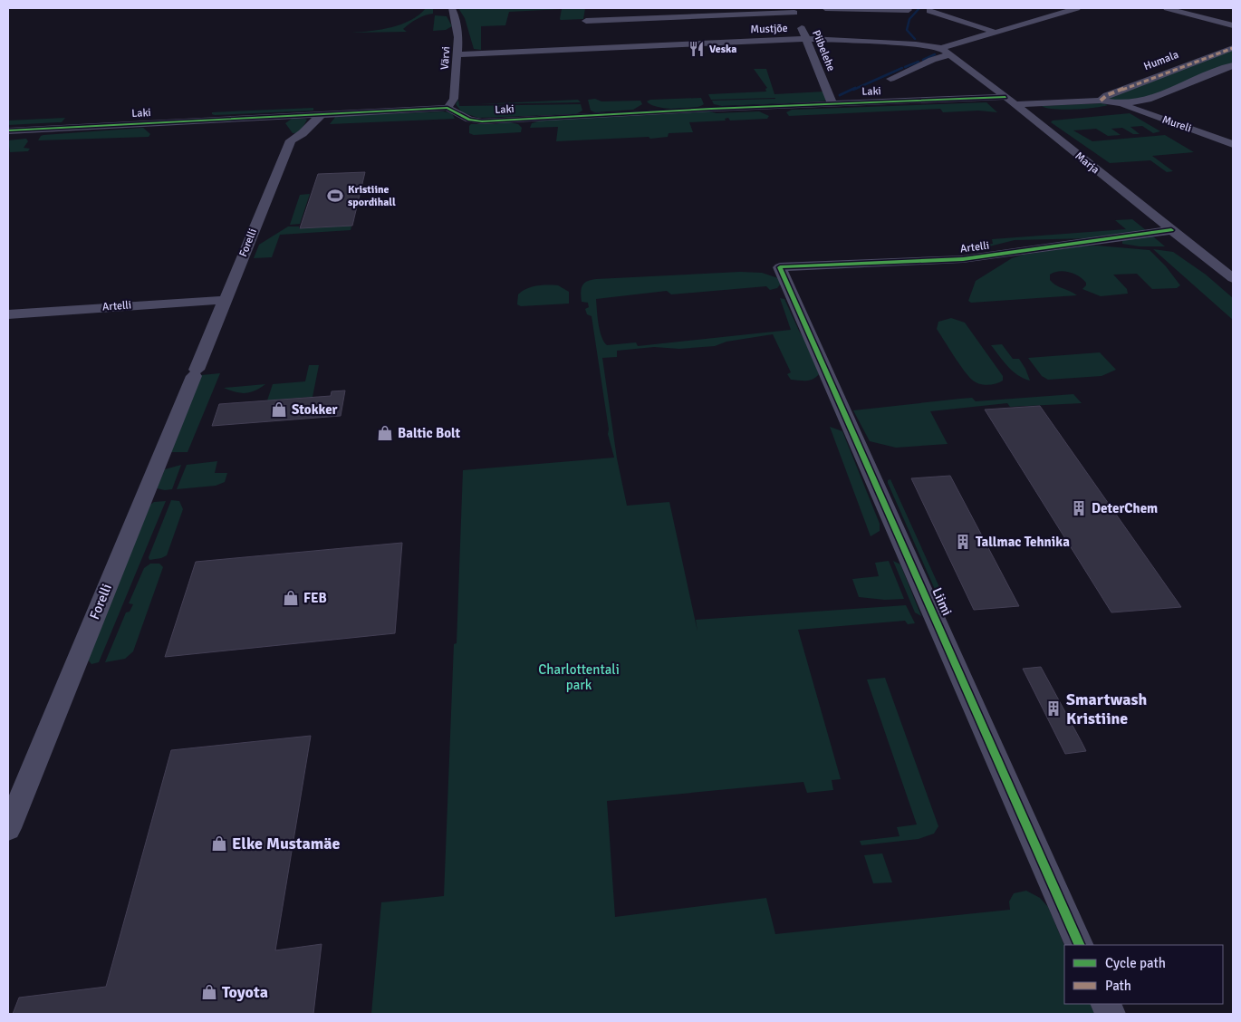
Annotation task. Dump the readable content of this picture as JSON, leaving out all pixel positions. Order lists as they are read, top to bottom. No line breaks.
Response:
{"streets":{"street":["Mustjõe","Piibelehe","Värvi","Humala","Laki","Mureli","Marja","Forelli","Artelli","Liimi"]},"crossings":[["Mustjõe","Piibelehe"],["Mustjõe","Värvi"],["Mustjõe","Marja"],["Piibelehe","Laki"],["Värvi","Laki"],["Humala","Laki"],["Humala","Mureli"],["Humala","Marja"],["Laki","Marja"],["Marja","Artelli"],["Forelli","Artelli"],["Artelli","Liimi"]],"parks":["Charlottentali park"],"places":{"restaurant":["Veska"],"sports":["Kristiine spordihall"],"shop":["Stokker","Baltic Bolt","FEB","Elke Mustamäe","Toyota"],"building":["DeterChem","Tallmac Tehnika","Smartwash Kristiine"]},"legend":["Cycle path","Path"]}
